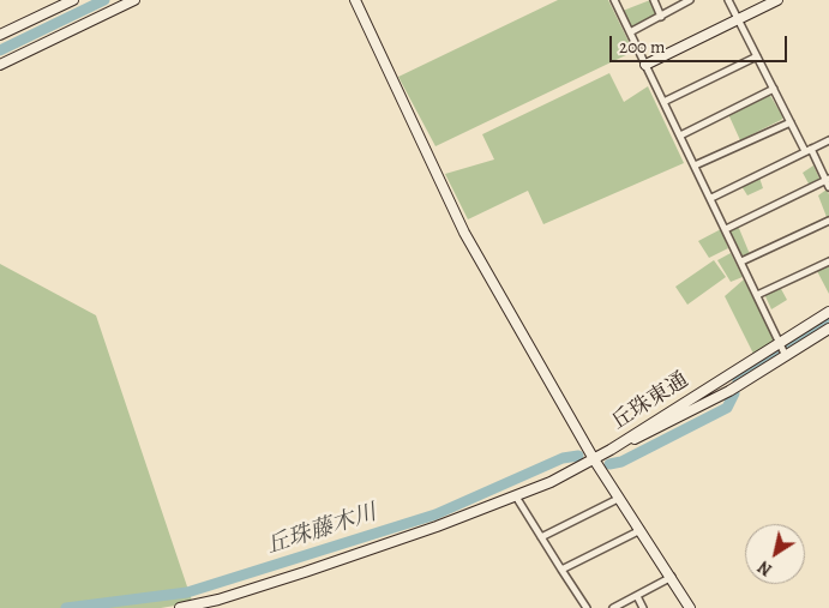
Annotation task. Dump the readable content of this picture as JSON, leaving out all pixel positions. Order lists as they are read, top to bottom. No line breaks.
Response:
{"streets":{"street":["丘珠東通"]},"water":["丘珠藤木川"],"scale_bar":"200 m","north":"bottom left"}
